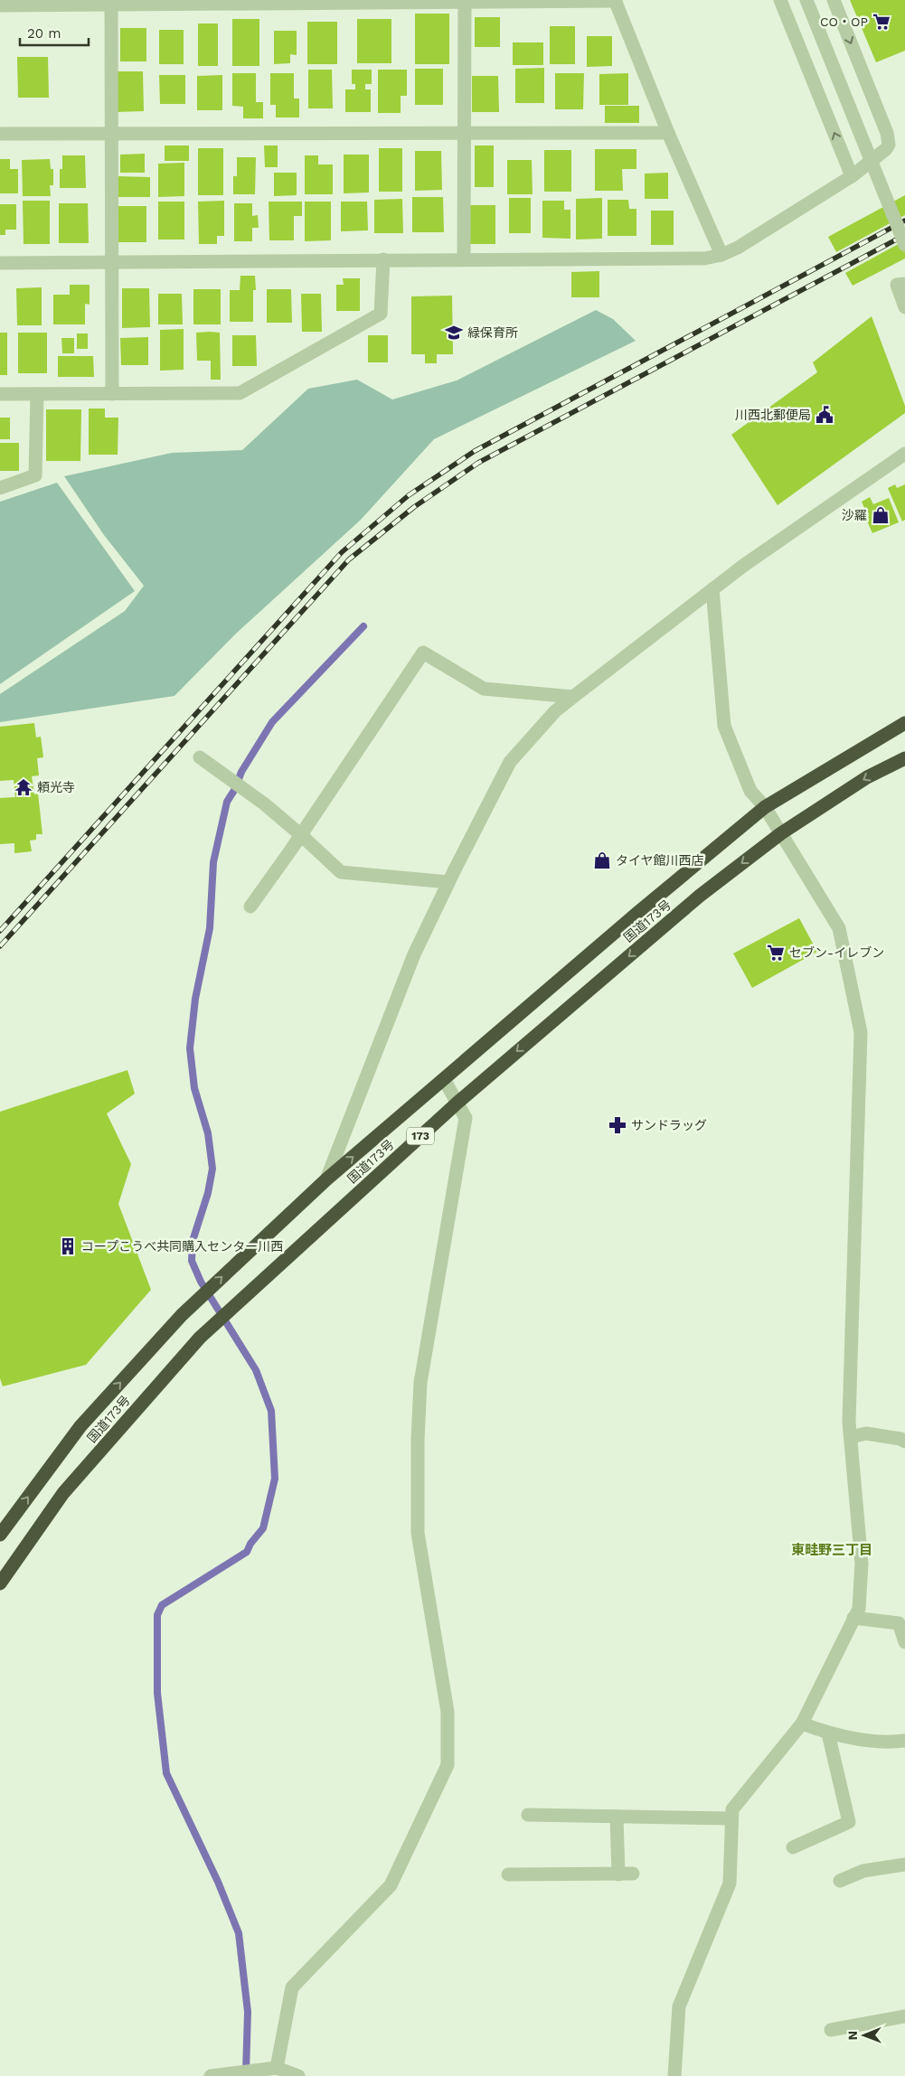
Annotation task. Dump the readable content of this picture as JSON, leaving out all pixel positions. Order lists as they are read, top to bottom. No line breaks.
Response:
{"streets":{"highway":["国道173号","173"]},"districts":["東畦野三丁目"],"places":{"supermarket":["CO・OP","セブン-イレブン"],"school or university":["緑保育所"],"public building":["川西北郵便局"],"shop":["沙羅","タイヤ館川西店"],"temple":["頼光寺"],"pharmacy":["サンドラッグ"],"building":["コープこうべ共同購入センター川西"]},"scale_bar":"20 m","north":"left"}
